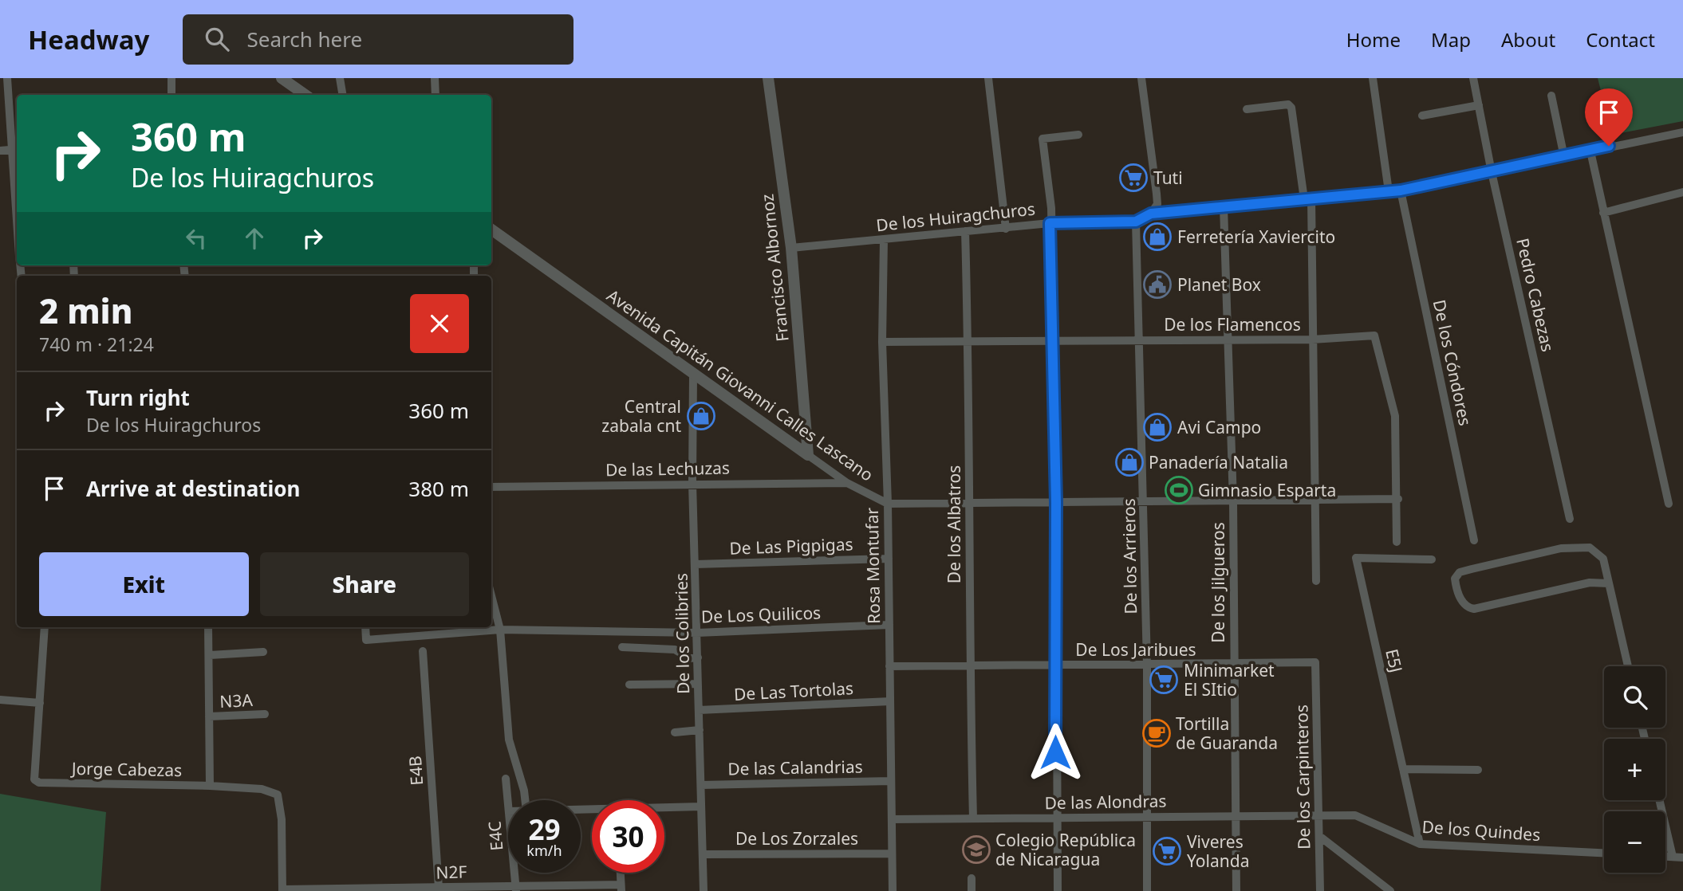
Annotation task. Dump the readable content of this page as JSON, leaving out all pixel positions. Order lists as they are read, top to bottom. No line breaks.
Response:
{"streets":{"street":["De los Huiragchuros","Francisco Albornoz","Pedro Cabezas","De los Flamencos","De los Cóndores","Avenida Capitán Giovanni Calles Lascano","De las Lechuzas","De los Albatros","De Las Pigpigas","De los Arrieros","Rosa Montufar","De los Jilgueros","De Los Quilicos","De los Colibries","De Los Jaribues","E5J","De Las Tortolas","N3A","De las Calandrias","Jorge Cabezas","E4B","De los Carpinteros","De las Alondras","De los Quindes","E4C","De Los Zorzales","N2F"]},"crossings":[["De los Huiragchuros","Francisco Albornoz"],["De los Huiragchuros","Pedro Cabezas"],["De los Huiragchuros","De los Cóndores"],["De los Huiragchuros","De los Albatros"],["De los Huiragchuros","De los Arrieros"],["De los Huiragchuros","Rosa Montufar"],["De los Huiragchuros","De los Jilgueros"],["Francisco Albornoz","Avenida Capitán Giovanni Calles Lascano"],["De los Flamencos","Avenida Capitán Giovanni Calles Lascano"],["De los Flamencos","De los Albatros"],["De los Flamencos","De los Arrieros"],["De los Flamencos","Rosa Montufar"],["De los Flamencos","De los Jilgueros"],["Avenida Capitán Giovanni Calles Lascano","De las Lechuzas"],["Avenida Capitán Giovanni Calles Lascano","De los Albatros"],["Avenida Capitán Giovanni Calles Lascano","De los Arrieros"],["Avenida Capitán Giovanni Calles Lascano","Rosa Montufar"],["Avenida Capitán Giovanni Calles Lascano","De los Jilgueros"],["Avenida Capitán Giovanni Calles Lascano","De los Colibries"],["De las Lechuzas","De los Colibries"],["De los Albatros","De Los Jaribues"],["De los Albatros","De las Alondras"],["De Las Pigpigas","Rosa Montufar"],["De Las Pigpigas","De los Colibries"],["De los Arrieros","De Los Jaribues"],["De los Arrieros","De las Alondras"],["Rosa Montufar","De Los Quilicos"],["Rosa Montufar","De Los Jaribues"],["Rosa Montufar","De Las Tortolas"],["Rosa Montufar","De las Calandrias"],["Rosa Montufar","De las Alondras"],["Rosa Montufar","De Los Zorzales"],["De los Jilgueros","De Los Jaribues"],["De los Jilgueros","De las Alondras"],["De Los Quilicos","De los Colibries"],["De los Colibries","De Las Tortolas"],["De los Colibries","De las Calandrias"],["De los Colibries","De Los Zorzales"],["De Los Jaribues","De los Carpinteros"],["E5J","De los Quindes"],["Jorge Cabezas","N2F"],["E4B","N2F"],["De los Carpinteros","De las Alondras"],["De los Carpinteros","De los Quindes"],["De las Alondras","De los Quindes"],["E4C","N2F"]],"places":{"supermarket":["Tuti","Minimarket El SItio","Viveres Yolanda"],"shop":["Ferretería Xaviercito","Central zabala cnt","Avi Campo","Panadería Natalia"],"public building":["Planet Box"],"sports":["Gimnasio Esparta"],"cafe":["Tortilla de Guaranda"],"school or university":["Colegio República de Nicaragua"]},"page":{"header":"Headway","search":"Search here","nav":["Home","Map","About","Contact"],"turn":["360 m","De los Huiragchuros"],"heading":["2 min","740 m · 21:24"],"list":[{"name":"Turn right","note":"De los Huiragchuros","value":"360 m"},{"name":"Arrive at destination","value":"380 m"}],"buttons":["Exit","Share"],"map_buttons":["+","−"],"speed":"29 km/h","limit":"30"}}
